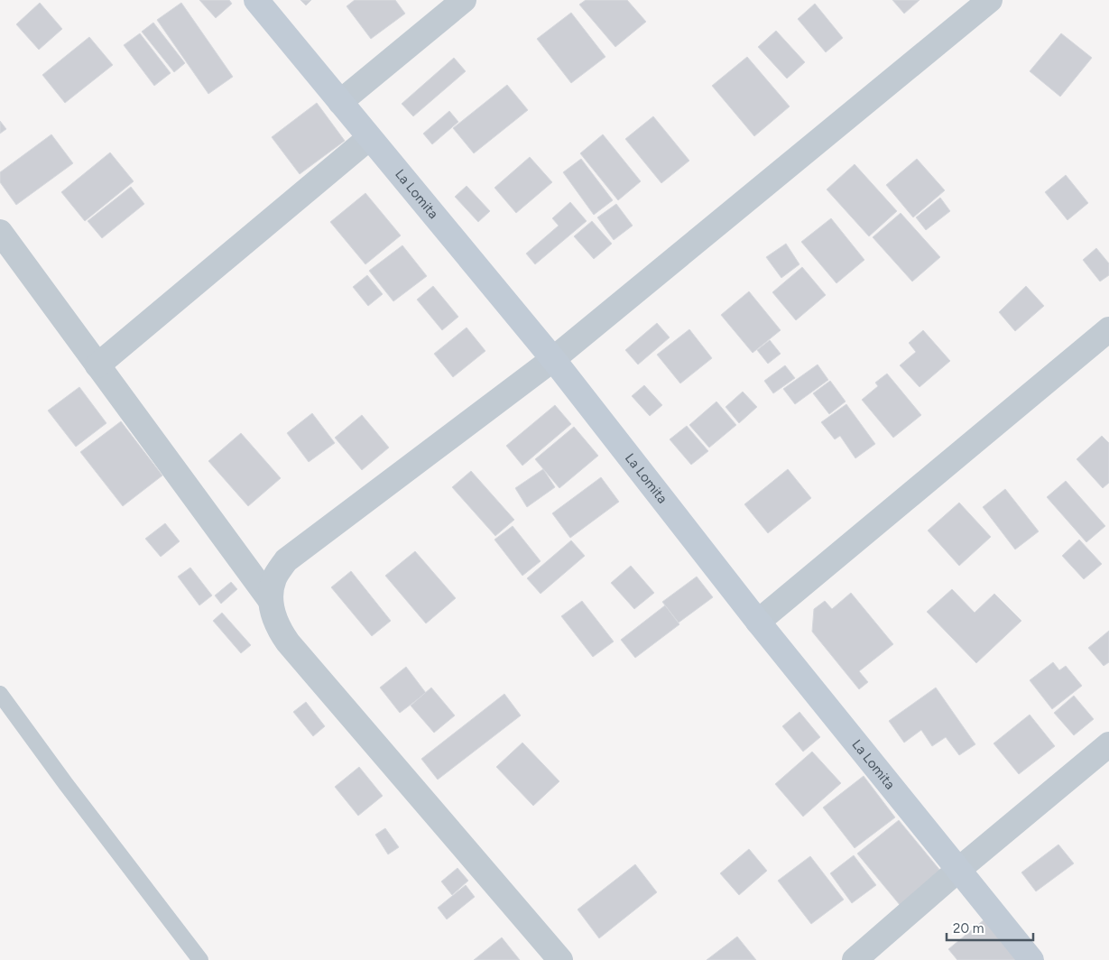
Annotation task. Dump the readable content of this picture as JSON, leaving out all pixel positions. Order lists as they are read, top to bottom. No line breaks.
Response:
{"streets":{"street":["La Lomita"]},"scale_bar":"20 m"}
